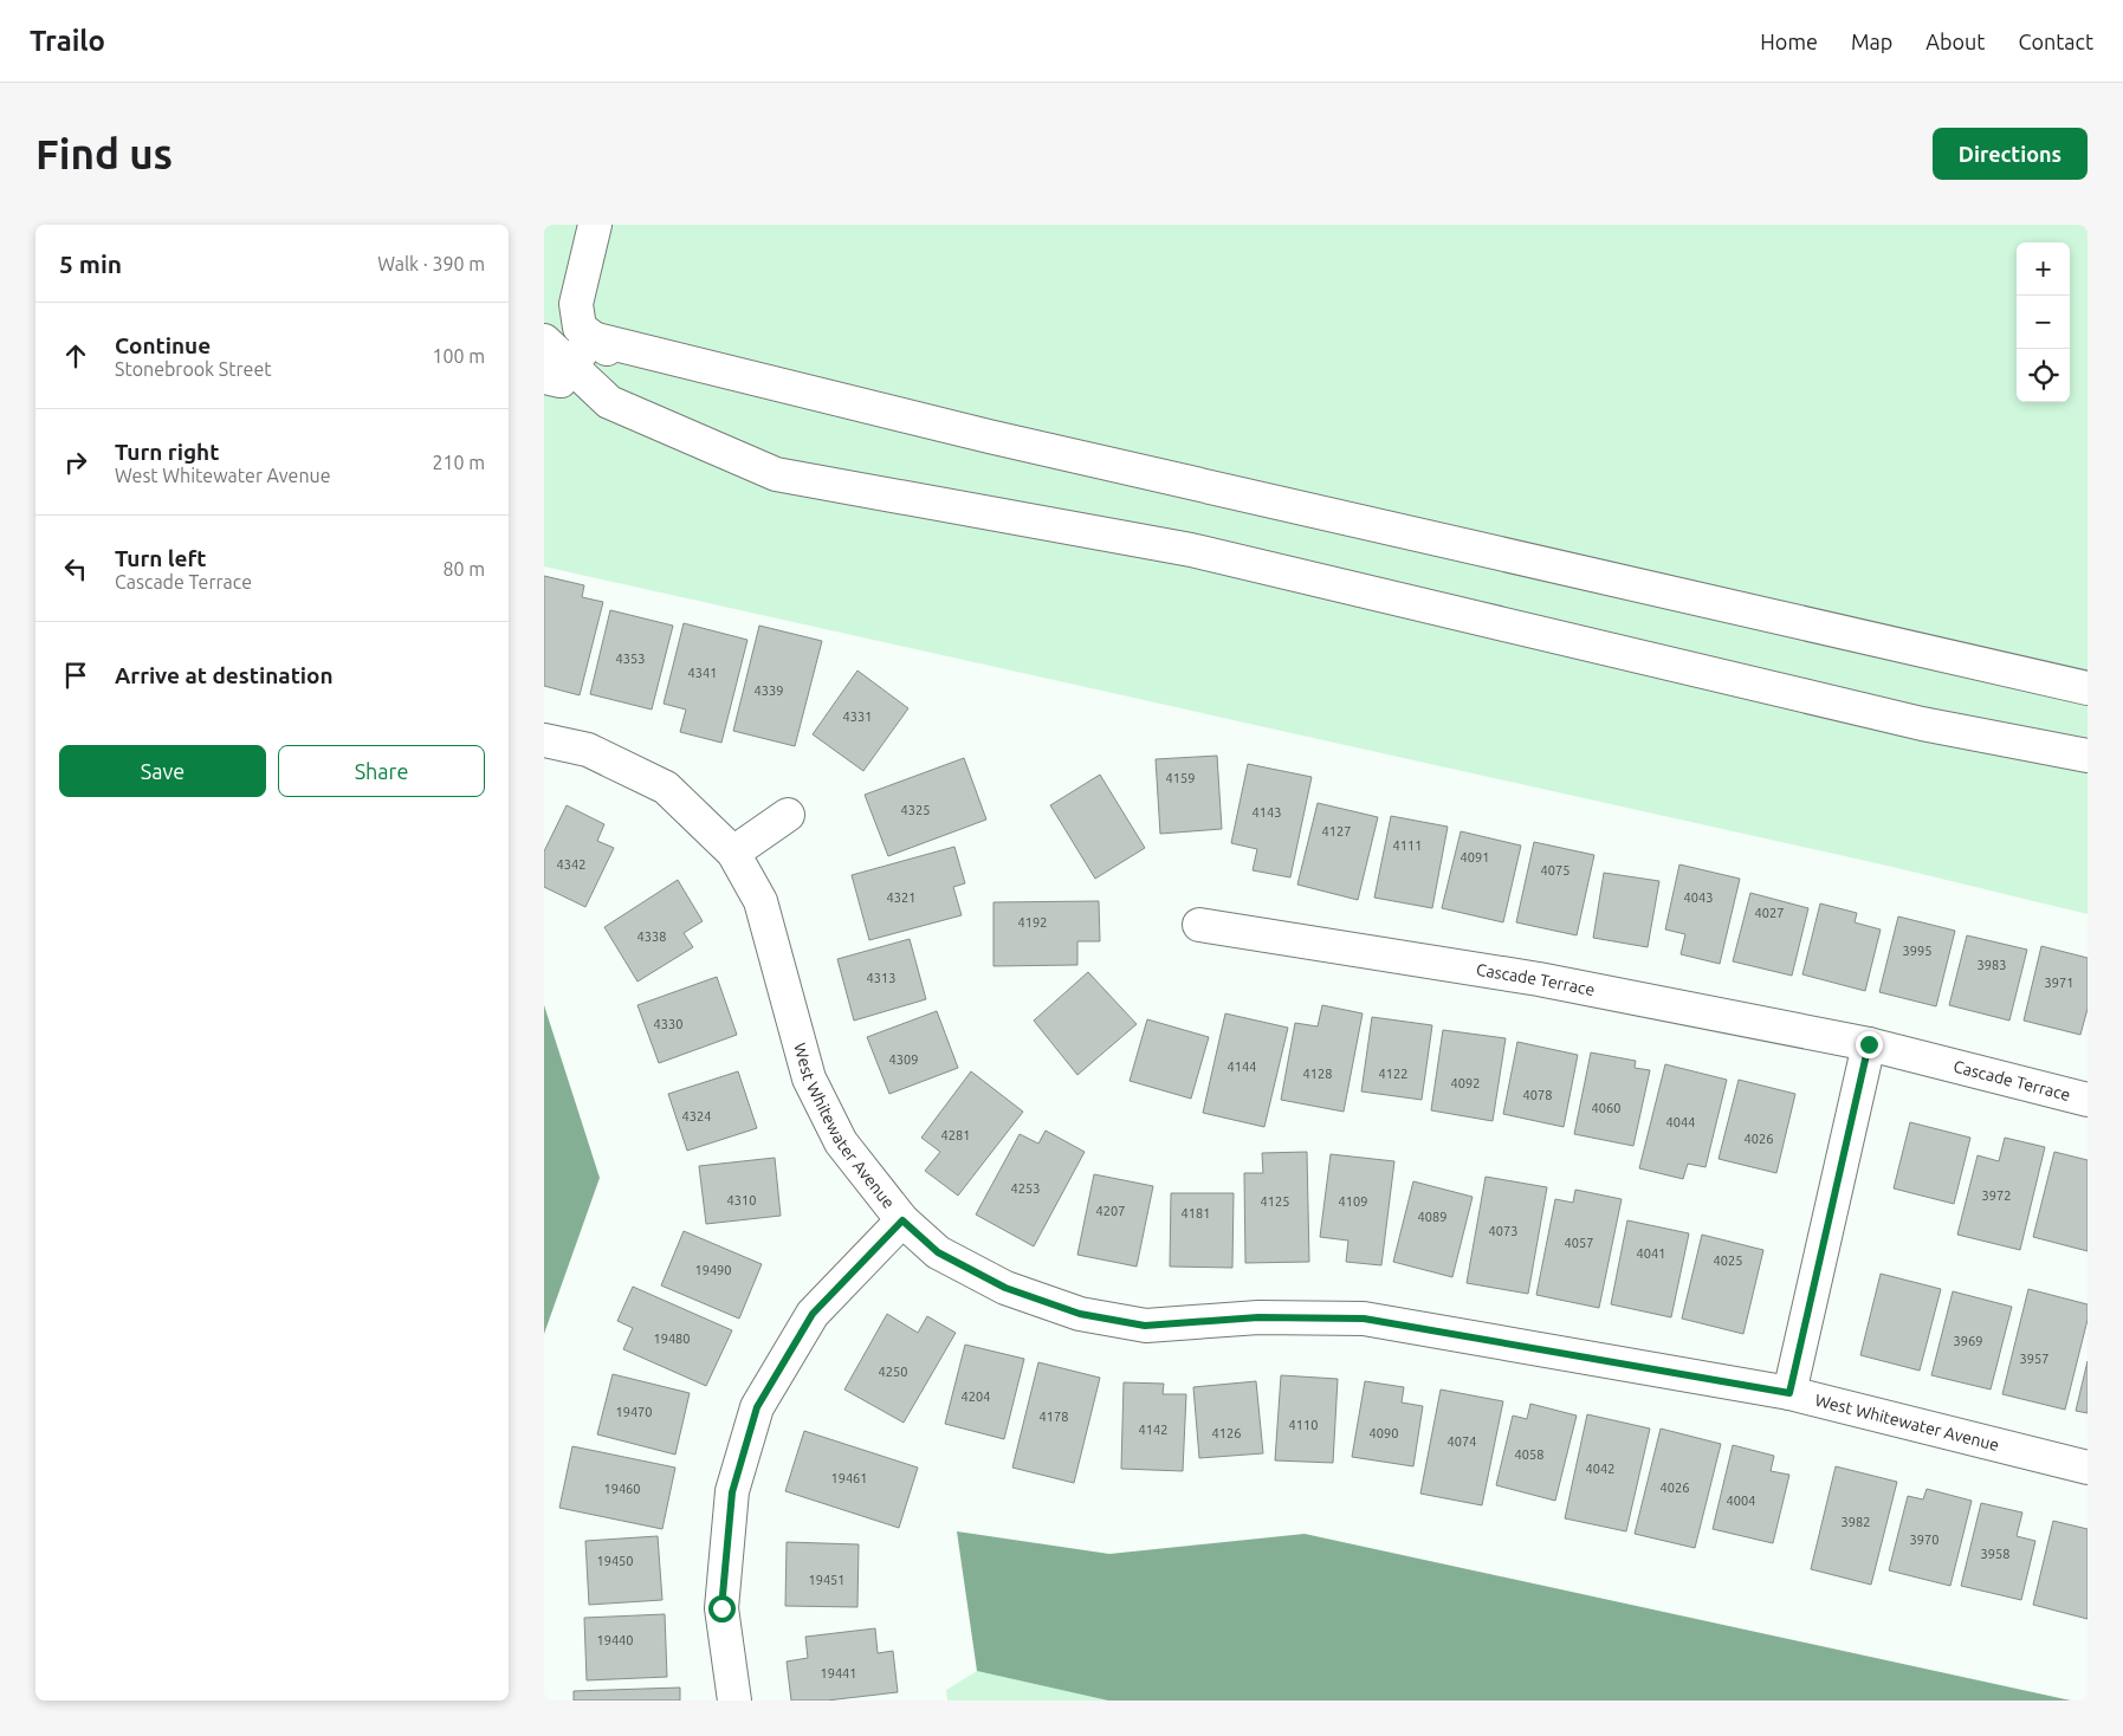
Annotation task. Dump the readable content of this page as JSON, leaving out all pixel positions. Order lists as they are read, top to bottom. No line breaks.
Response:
{"streets":{"street":["Cascade Terrace","West Whitewater Avenue"]},"house_numbers":["4353","4341","4339","4331","4159","4325","4143","4127","4111","4091","4342","4075","4321","4043","4027","4192","4338","3995","3983","4313","3971","4330","4309","4144","4128","4122","4092","4078","4060","4324","4044","4281","4026","4253","3972","4310","4125","4109","4207","4181","4089","4073","4057","4041","4025","19490","19480","3969","3957","4250","4204","19470","4178","4110","4142","4126","4090","4074","4058","4042","19461","4026","19460","4004","3982","3970","3958","19450","19451","19440","19441"],"page":{"header":"Trailo","nav":["Home","Map","About","Contact"],"buttons":["Directions",["Save","Share"]],"title":"Find us","heading":["5 min","Walk · 390 m"],"map_buttons":["+","−"],"list":[["Continue","Stonebrook Street","100 m"],["Turn right","West Whitewater Avenue","210 m"],["Turn left","Cascade Terrace","80 m"],"Arrive at destination"]}}
